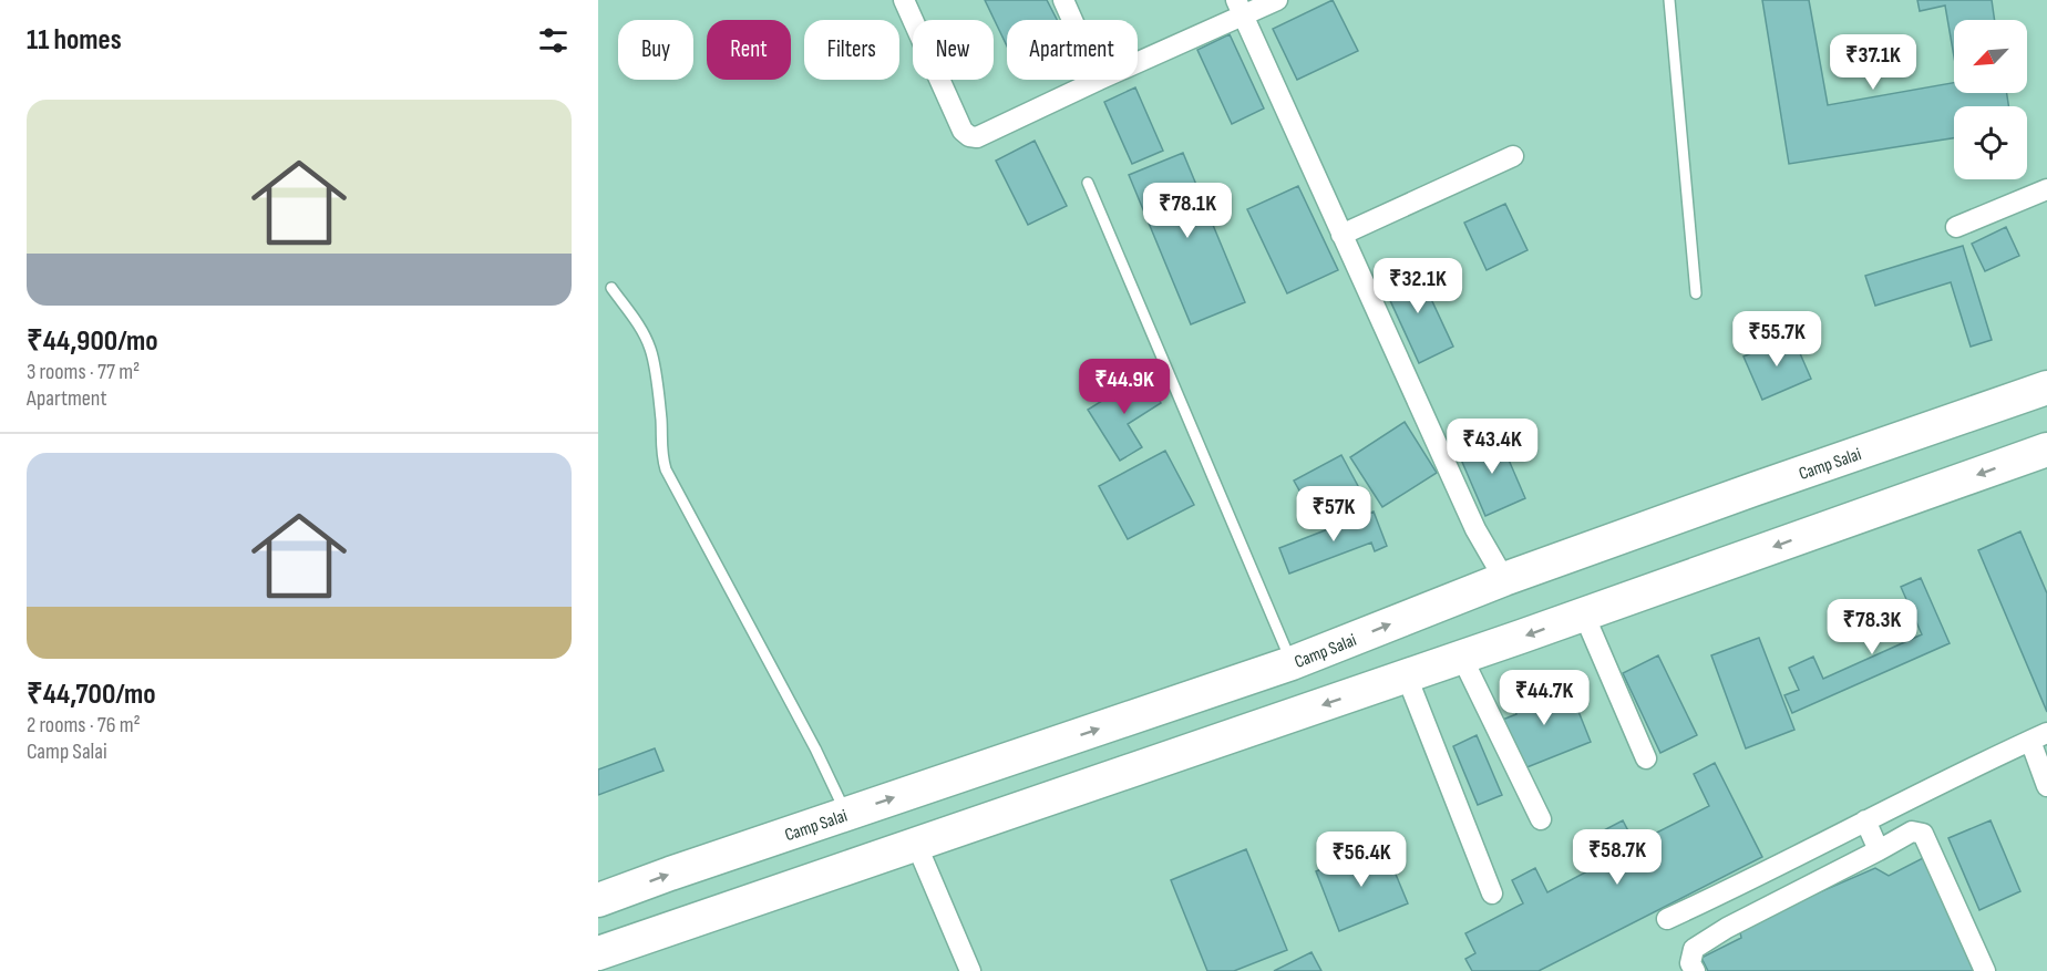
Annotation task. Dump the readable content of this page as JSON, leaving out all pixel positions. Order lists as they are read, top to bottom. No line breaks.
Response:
{"streets":{"main road":["Camp Salai"]},"north":"bottom left","page":{"heading":"11 homes","chip":["Buy","Rent","Filters","New","Apartment"],"price":["₹37.1K","₹78.1K","₹32.1K","₹55.7K","₹44.9K","₹43.4K","₹57K","₹78.3K","₹44.7K","₹58.7K","₹56.4K"],"list":[{"name":"₹44,900/mo","note":"3 rooms · 77 m² · Apartment"},{"name":"₹44,700/mo","note":"2 rooms · 76 m² · Camp Salai"}]}}
